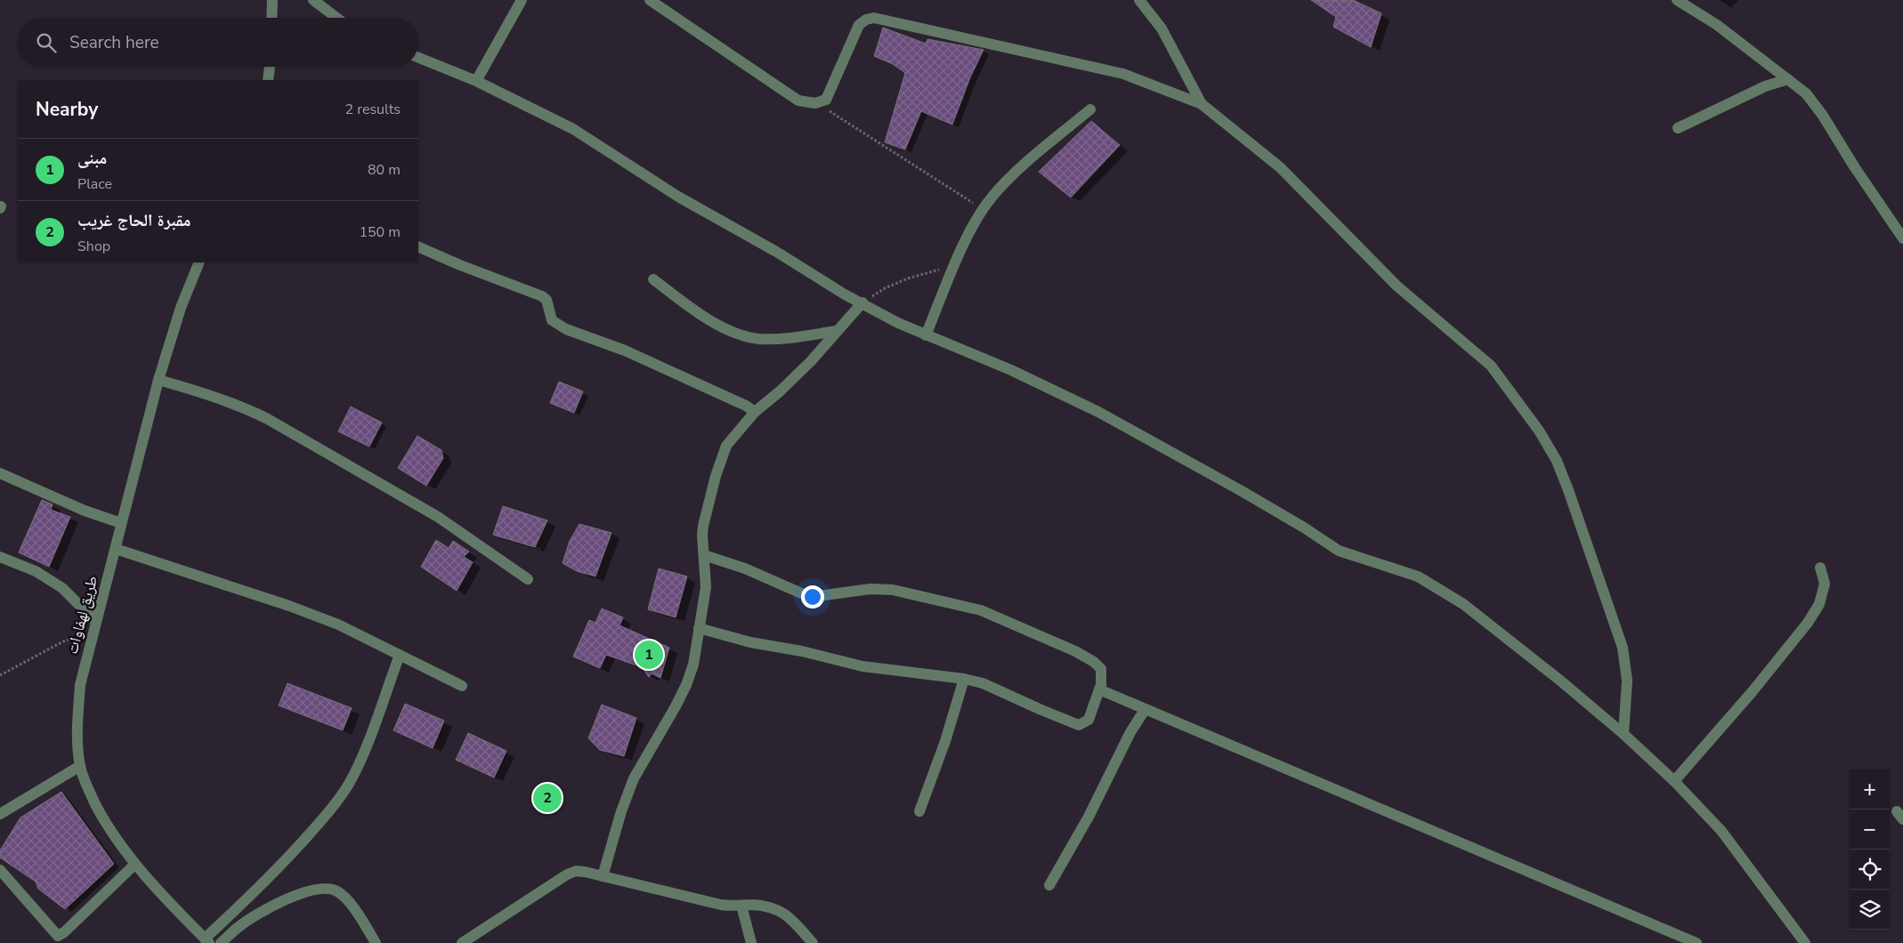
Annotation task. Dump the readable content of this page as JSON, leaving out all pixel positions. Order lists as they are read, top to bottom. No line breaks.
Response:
{"streets":{"street":["طريق لهفاوات"]},"page":{"search":"Search here","heading":["Nearby","2 results"],"list":[{"mark":"1","name":"مبنى","note":"Place","value":"80 m"},{"mark":"2","name":"مقبرة الحاج غريب","note":"Shop","value":"150 m"}],"pins":["1","2"],"map_buttons":["+","−"]}}
